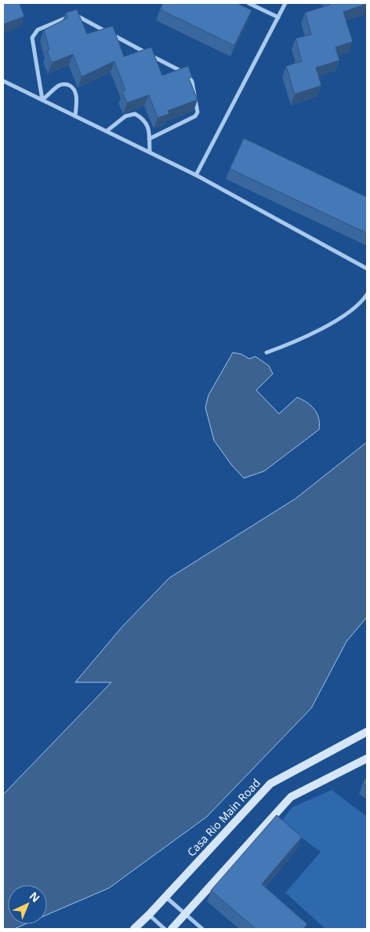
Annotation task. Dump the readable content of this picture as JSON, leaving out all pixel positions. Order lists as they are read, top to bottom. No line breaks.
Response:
{"streets":{"street":["Casa Rio Main Road"]},"north":"top right"}
